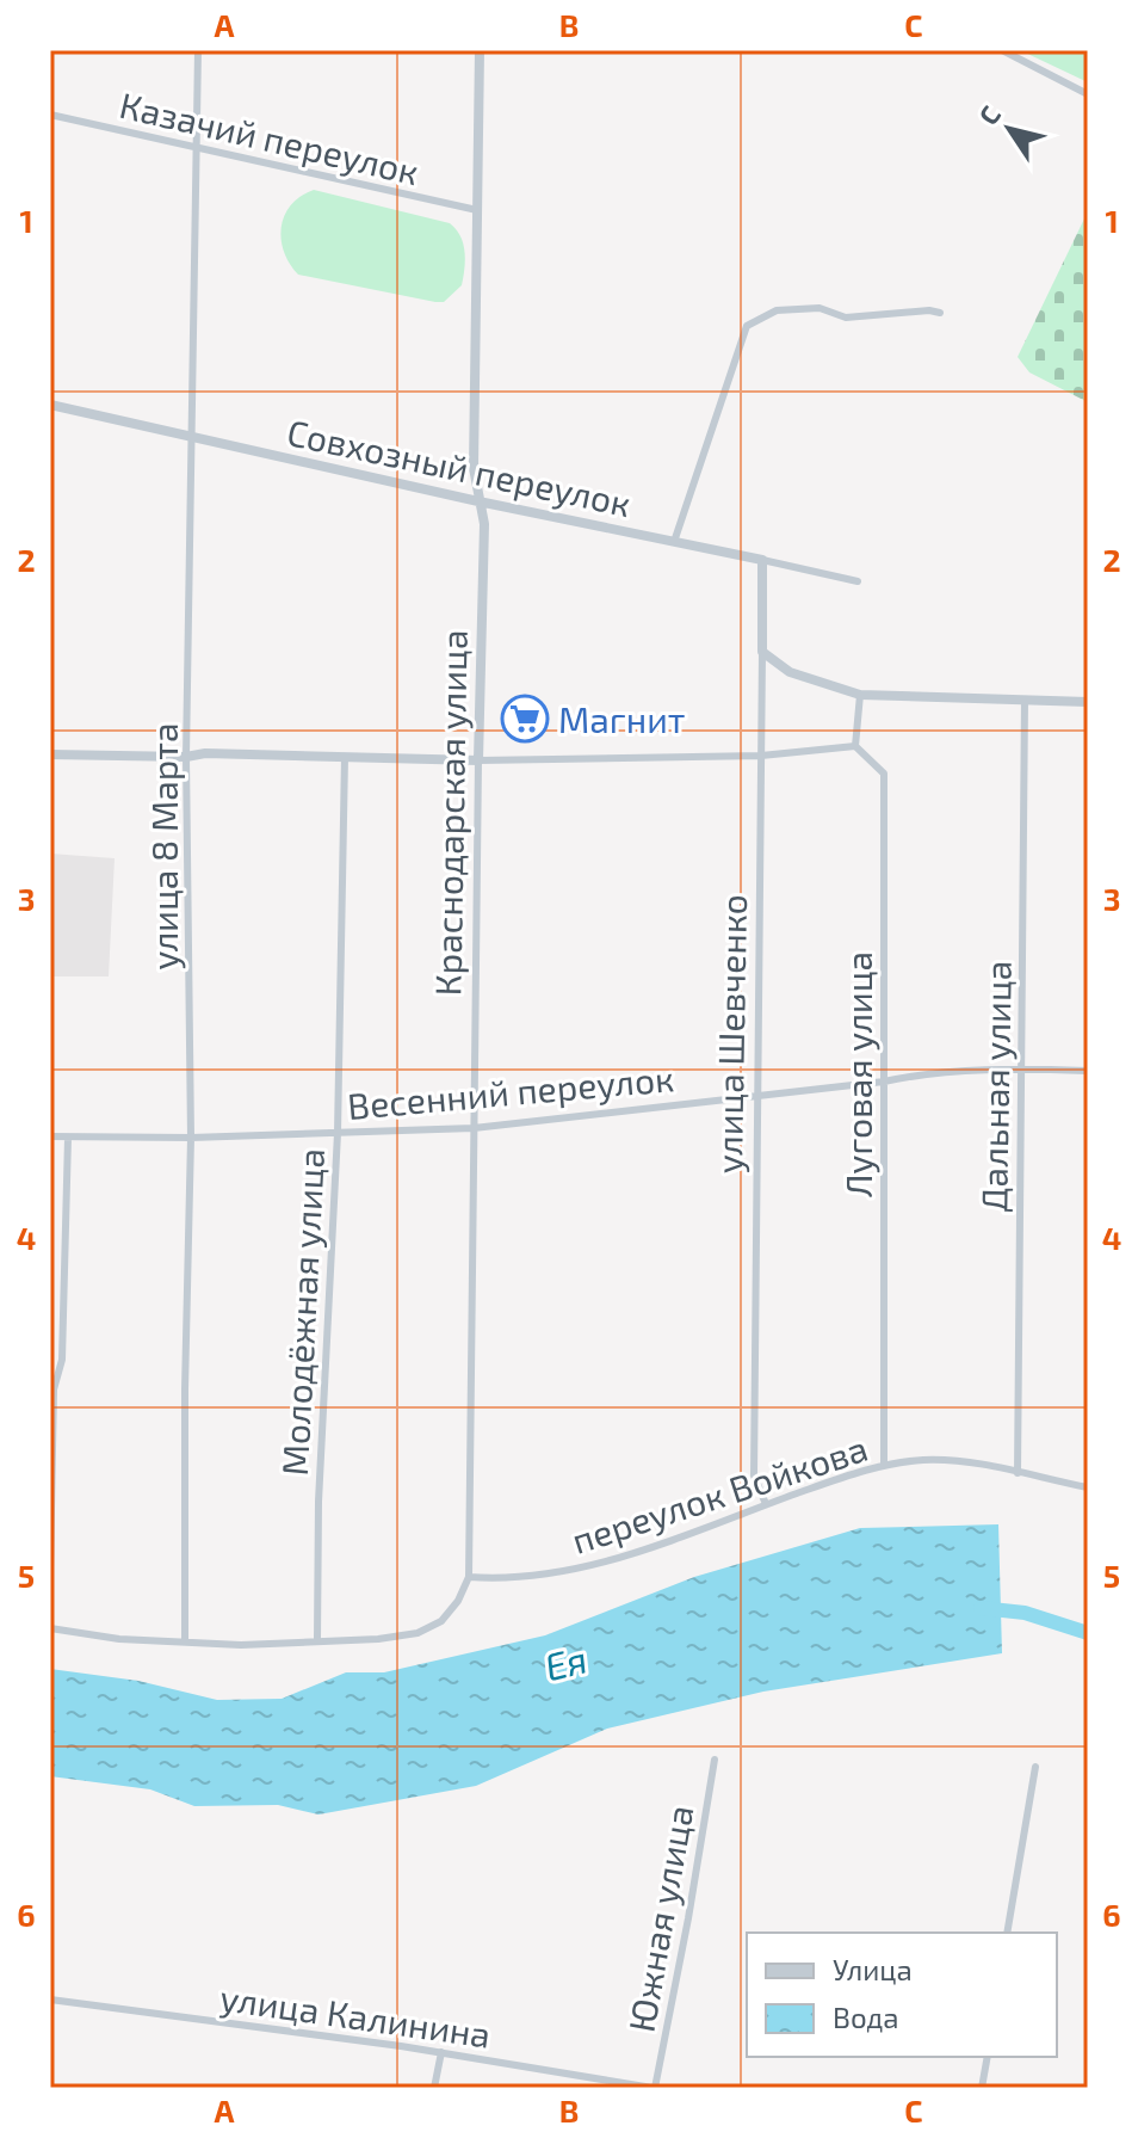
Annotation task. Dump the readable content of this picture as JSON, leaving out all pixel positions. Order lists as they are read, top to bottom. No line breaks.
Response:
{"streets":{"street":["Казачий переулок","Совхозный переулок","Краснодарская улица","улица 8 Марта","улица Шевченко","Луговая улица","Дальная улица","Весенний переулок","Молодёжная улица","переулок Войкова","Южная улица","улица Калинина"]},"crossings":[["Казачий переулок","Краснодарская улица"],["Казачий переулок","улица 8 Марта"],["Совхозный переулок","Краснодарская улица"],["Совхозный переулок","улица 8 Марта"],["Совхозный переулок","улица Шевченко"],["Краснодарская улица","Весенний переулок"],["Краснодарская улица","переулок Войкова"],["улица 8 Марта","Весенний переулок"],["улица Шевченко","Весенний переулок"],["улица Шевченко","переулок Войкова"],["Луговая улица","Весенний переулок"],["Луговая улица","переулок Войкова"],["Дальная улица","Весенний переулок"],["Дальная улица","переулок Войкова"],["Весенний переулок","Молодёжная улица"],["Южная улица","улица Калинина"]],"water":["Ея"],"places":{"supermarket":["Магнит"]},"legend":["Улица","Вода"],"north":"top left","grid":{"columns":["A","B","C"],"rows":["1","2","3","4","5","6"]}}
